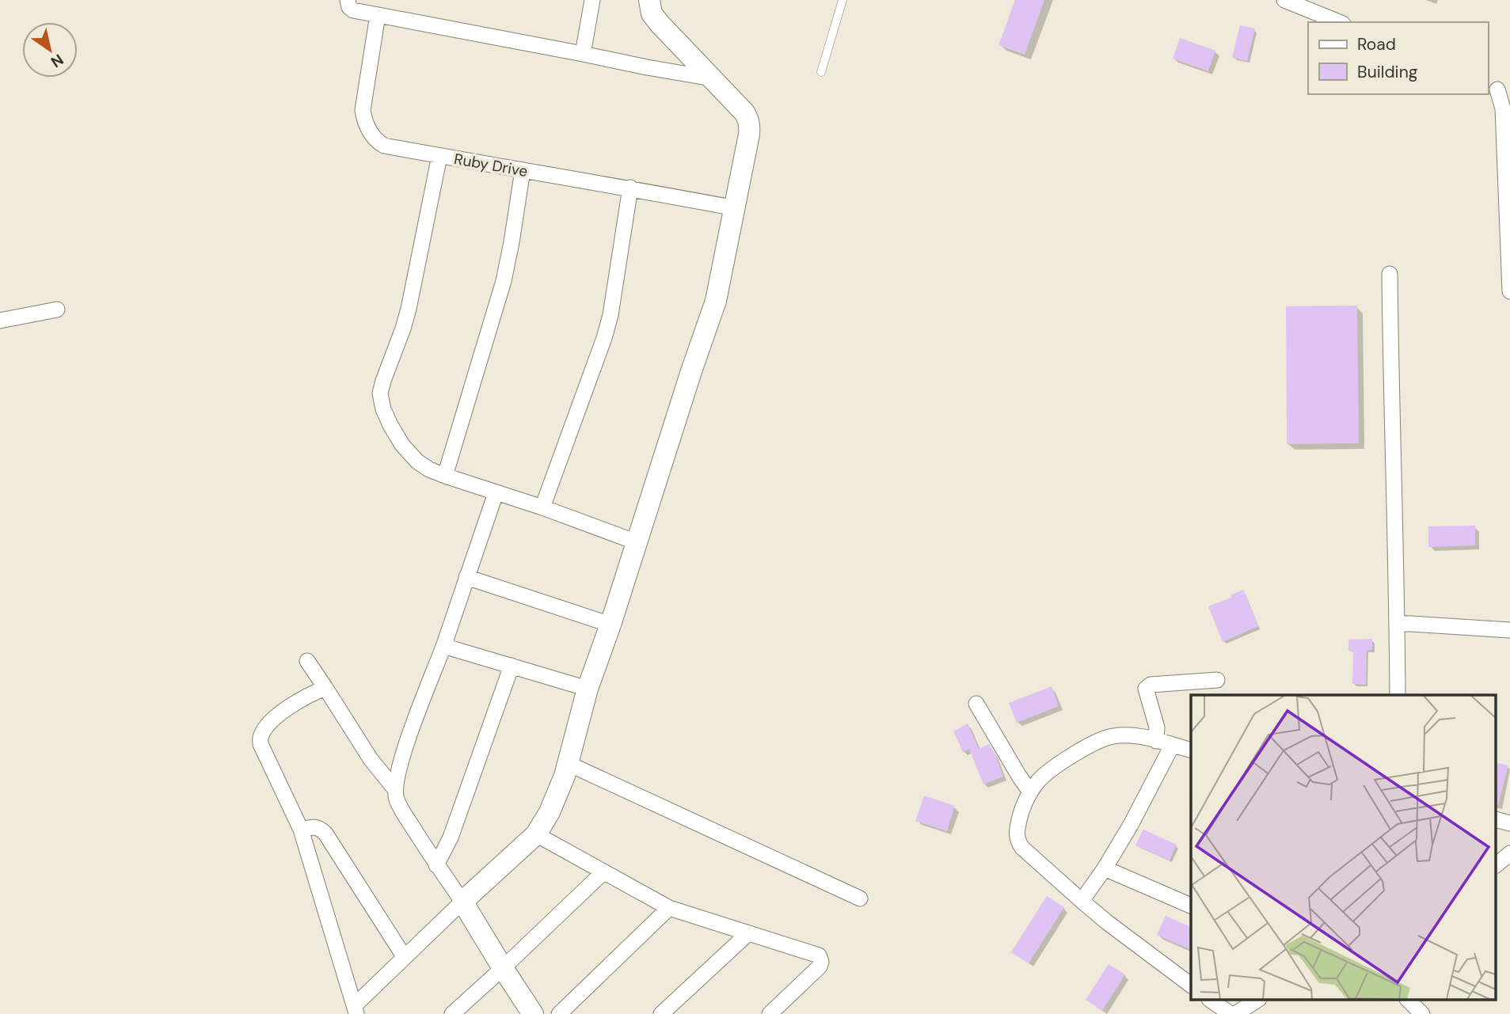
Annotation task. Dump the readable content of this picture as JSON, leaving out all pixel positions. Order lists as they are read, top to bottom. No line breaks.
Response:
{"streets":{"street":["Ruby Drive"]},"legend":["Road","Building"],"north":"bottom right"}
